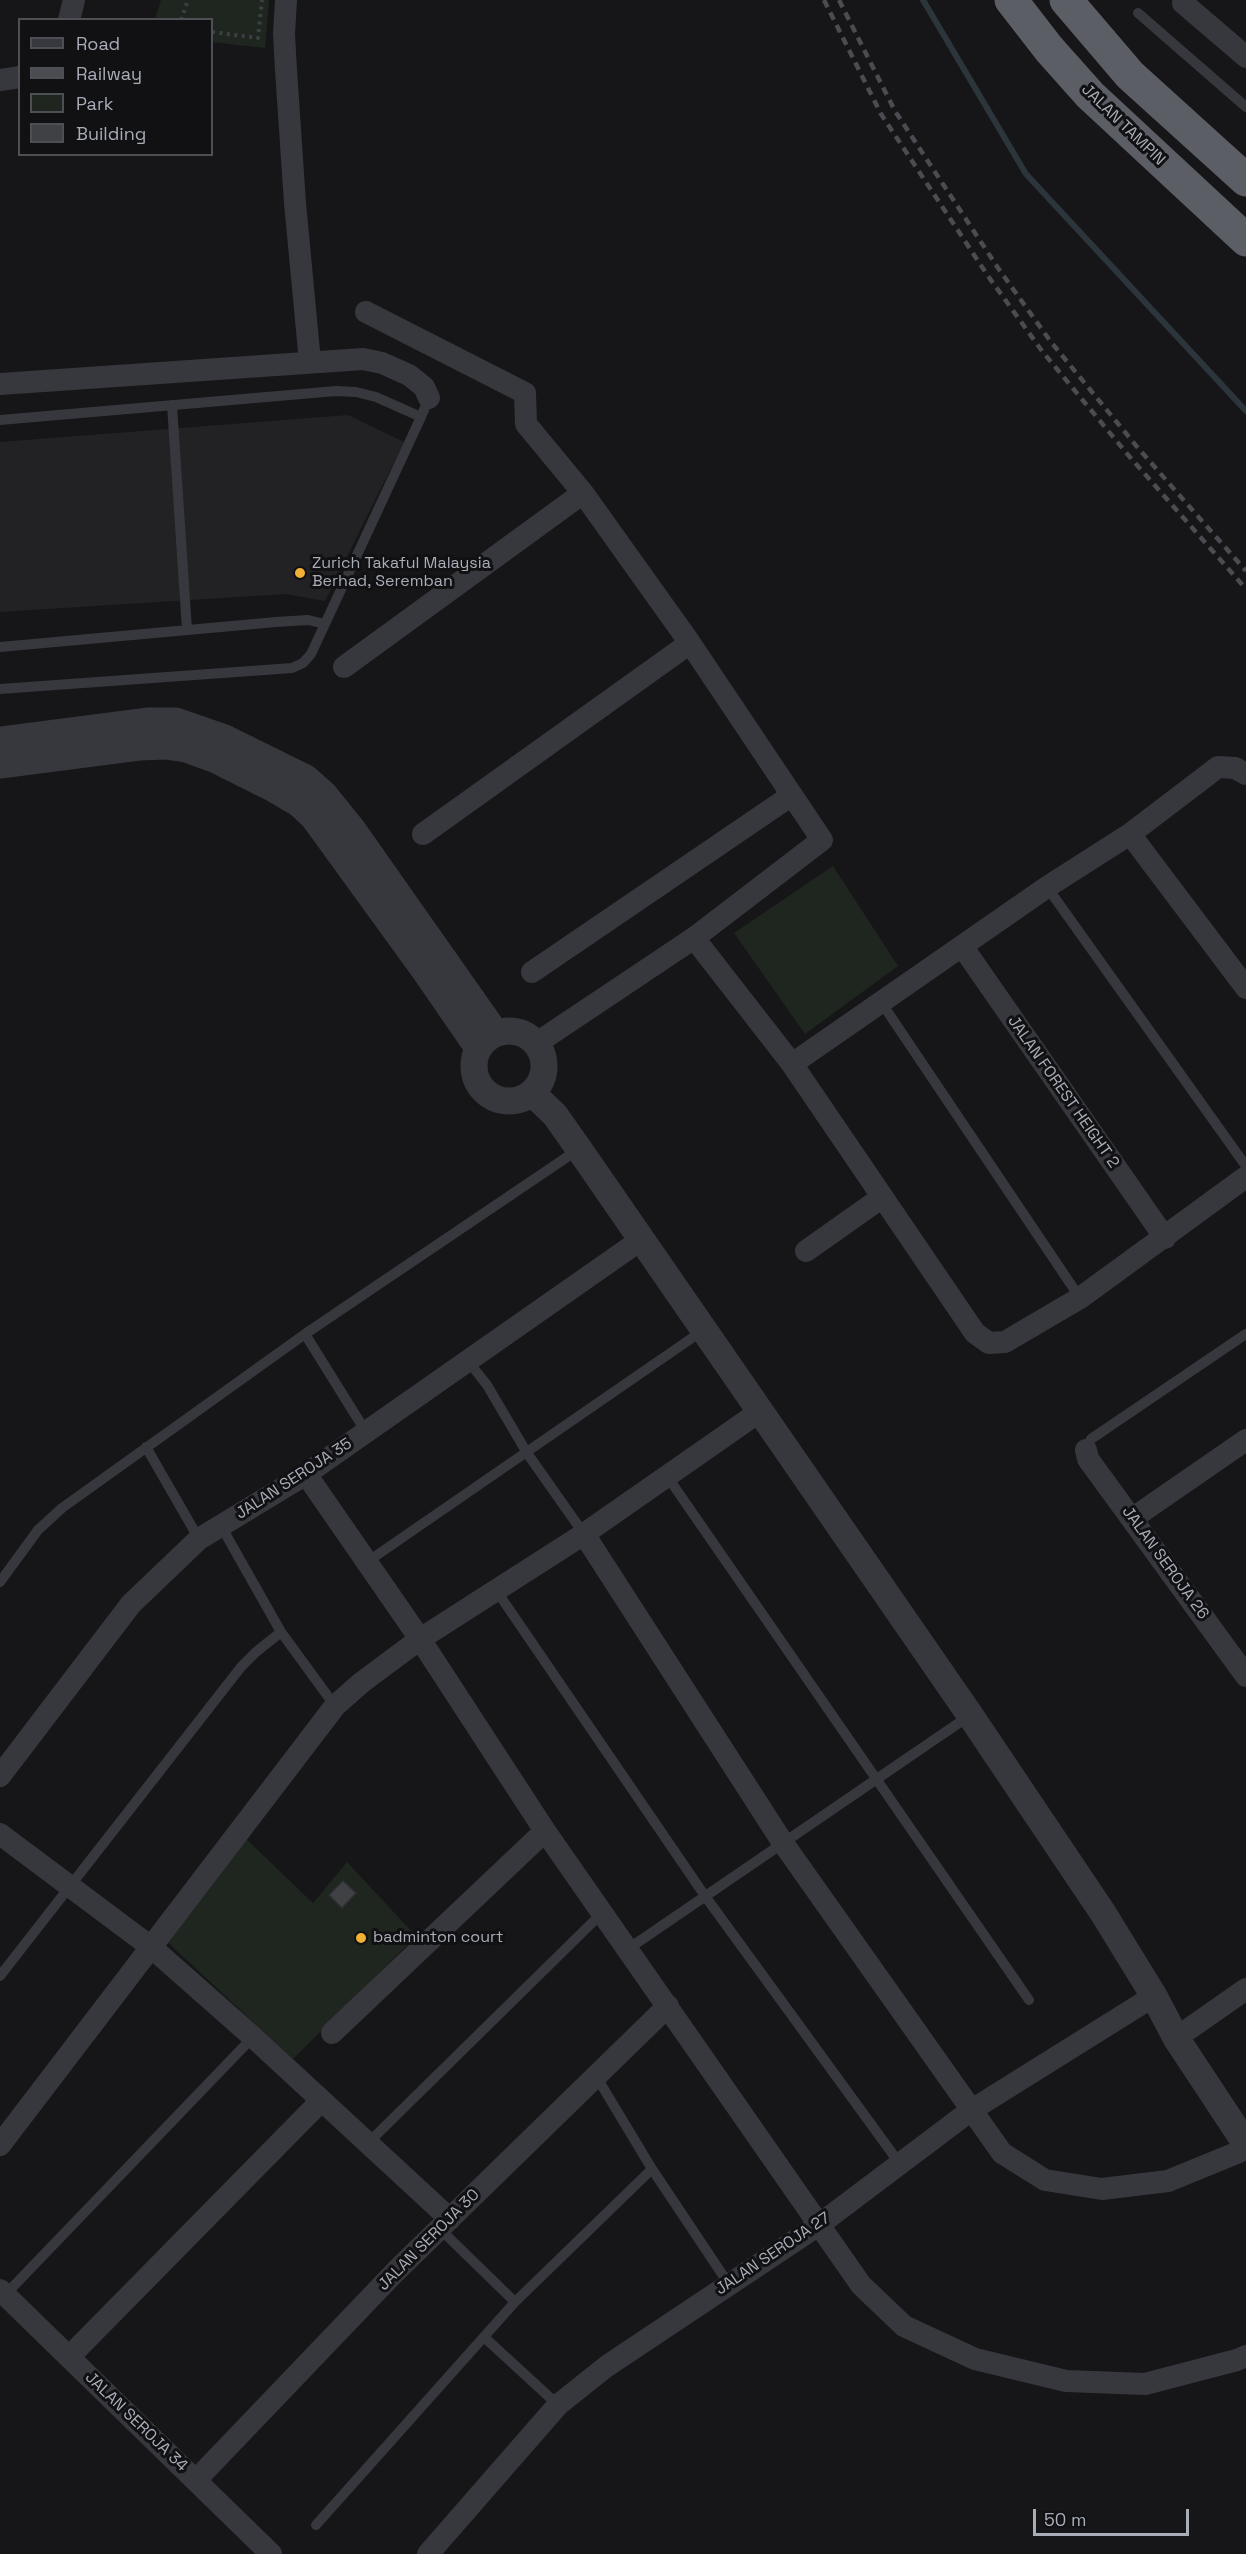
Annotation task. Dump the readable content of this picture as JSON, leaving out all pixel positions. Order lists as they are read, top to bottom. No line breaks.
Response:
{"streets":{"highway":["JALAN TAMPIN"],"street":["JALAN FOREST HEIGHT 2","JALAN SEROJA 35","JALAN SEROJA 26","JALAN SEROJA 30","JALAN SEROJA 27","JALAN SEROJA 34"]},"crossings":[["JALAN SEROJA 30","JALAN SEROJA 34"]],"places":["Zurich Takaful Malaysia Berhad, Seremban","badminton court"],"legend":["Road","Railway","Park","Building"],"scale_bar":"50 m"}
